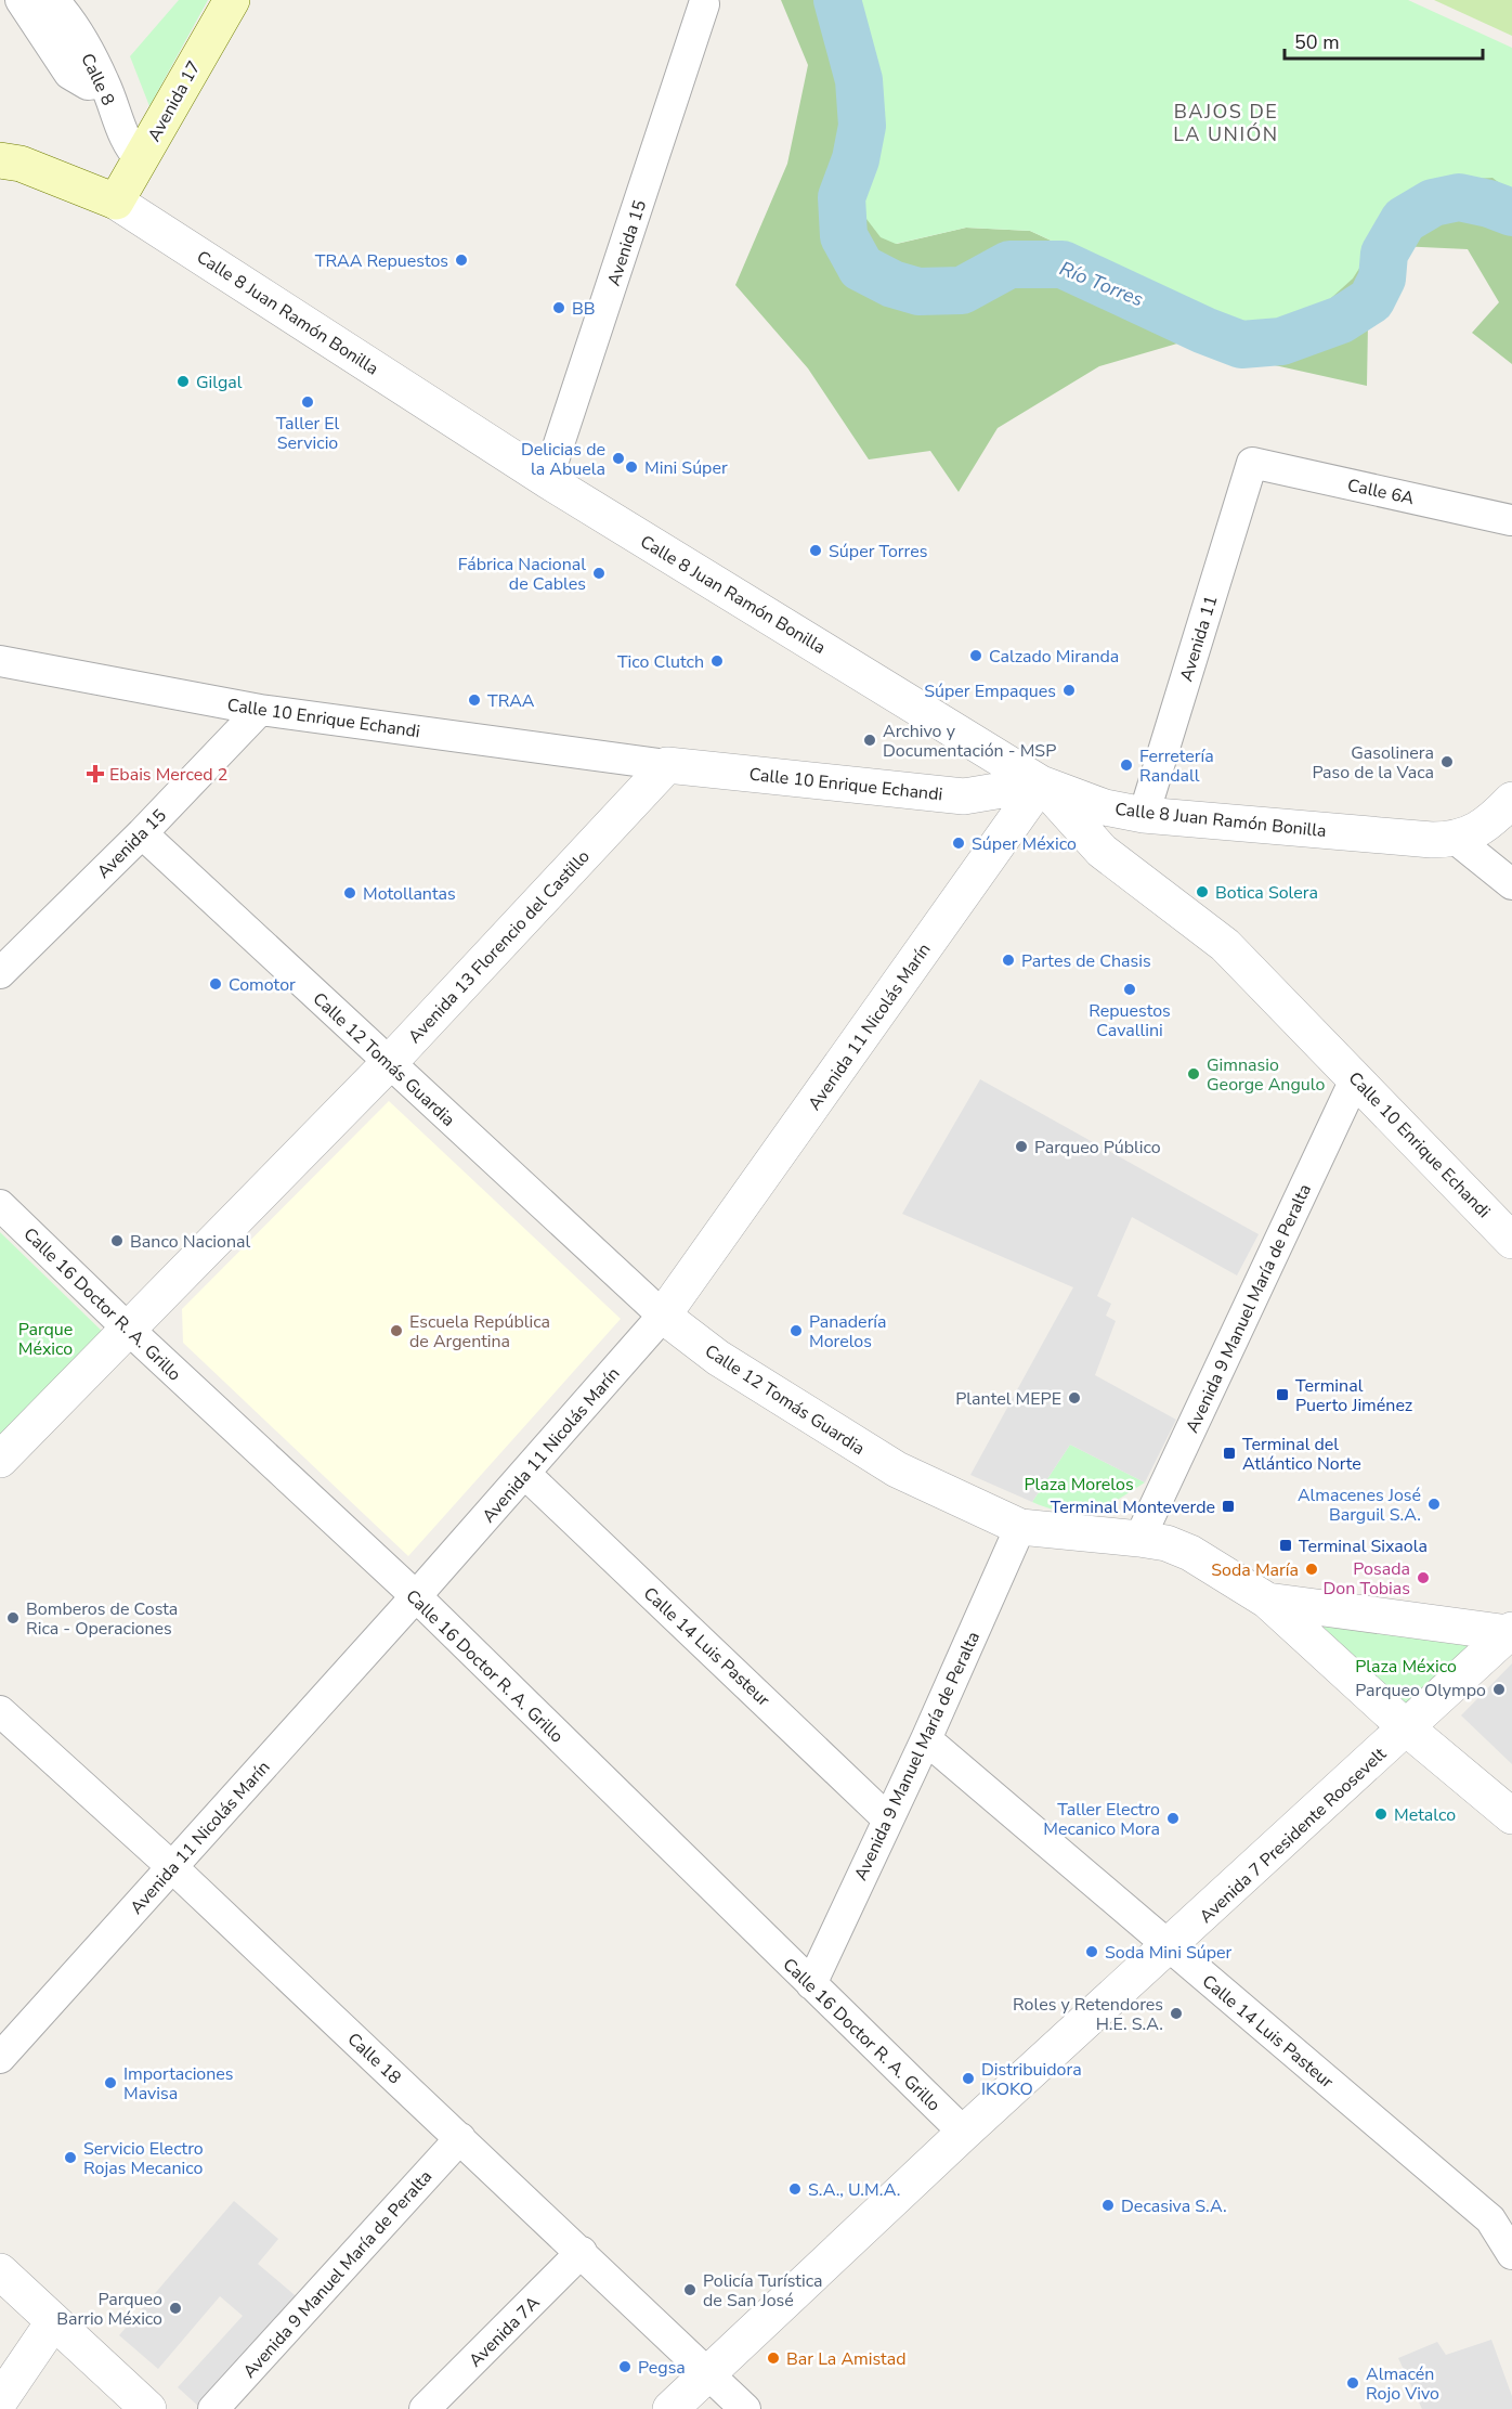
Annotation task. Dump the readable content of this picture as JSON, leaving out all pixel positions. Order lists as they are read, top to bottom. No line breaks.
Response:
{"streets":{"main road":["Avenida 17","Calle 8 Juan Ramón Bonilla"],"street":["Calle 8","Avenida 15","Calle 6A","Avenida 11","Calle 10 Enrique Echandi","Avenida 13 Florencio del Castillo","Avenida 11 Nicolás Marín","Calle 12 Tomás Guardia","Calle 16 Doctor R. A. Grillo","Avenida 9 Manuel María de Peralta","Calle 14 Luis Pasteur","Avenida 7 Presidente Roosevelt","Calle 18","Avenida 7A"]},"crossings":[["Calle 8","Avenida 17"],["Avenida 17","Calle 8 Juan Ramón Bonilla"],["Avenida 15","Calle 8 Juan Ramón Bonilla"],["Avenida 15","Calle 10 Enrique Echandi"],["Avenida 15","Calle 12 Tomás Guardia"],["Calle 8 Juan Ramón Bonilla","Avenida 11"],["Calle 8 Juan Ramón Bonilla","Calle 10 Enrique Echandi"],["Calle 8 Juan Ramón Bonilla","Avenida 11 Nicolás Marín"],["Calle 6A","Avenida 11"],["Calle 10 Enrique Echandi","Avenida 13 Florencio del Castillo"],["Calle 10 Enrique Echandi","Avenida 11 Nicolás Marín"],["Calle 10 Enrique Echandi","Avenida 9 Manuel María de Peralta"],["Avenida 13 Florencio del Castillo","Calle 12 Tomás Guardia"],["Avenida 13 Florencio del Castillo","Calle 16 Doctor R. A. Grillo"],["Avenida 11 Nicolás Marín","Calle 12 Tomás Guardia"],["Avenida 11 Nicolás Marín","Calle 16 Doctor R. A. Grillo"],["Avenida 11 Nicolás Marín","Calle 14 Luis Pasteur"],["Avenida 11 Nicolás Marín","Calle 18"],["Calle 12 Tomás Guardia","Avenida 9 Manuel María de Peralta"],["Calle 12 Tomás Guardia","Avenida 7 Presidente Roosevelt"],["Calle 16 Doctor R. A. Grillo","Avenida 9 Manuel María de Peralta"],["Calle 16 Doctor R. A. Grillo","Avenida 7 Presidente Roosevelt"],["Avenida 9 Manuel María de Peralta","Calle 14 Luis Pasteur"],["Avenida 9 Manuel María de Peralta","Calle 18"],["Calle 14 Luis Pasteur","Avenida 7 Presidente Roosevelt"],["Avenida 7 Presidente Roosevelt","Calle 18"],["Calle 18","Avenida 7A"]],"districts":["BAJOS DE LA UNIÓN"],"water":["Río Torres"],"parks":["Parque México","Plaza Morelos","Plaza México"],"places":{"other":["TRAA Repuestos","BB","Gilgal","Taller El Servicio","Delicias de la Abuela","Mini Súper","Súper Torres","Fábrica Nacional de Cables","Calzado Miranda","Tico Clutch","Súper Empaques","TRAA","Archivo y Documentación - MSP","Gasolinera Paso de la Vaca","Ferretería Randall","Súper México","Botica Solera","Motollantas","Partes de Chasis","Comotor","Repuestos Cavallini","Gimnasio George Angulo","Parqueo Público","Banco Nacional","Escuela República de Argentina","Panadería Morelos","Plantel MEPE","Almacenes José Barguil S.A.","Soda María","Posada Don Tobias","Bomberos de Costa Rica - Operaciones","Parqueo Olympo","Metalco","Taller Electro Mecanico Mora","Soda Mini Súper","Roles y Retendores H.E. S.A.","Distribuidora IKOKO","Importaciones Mavisa","Servicio Electro Rojas Mecanico","S.A., U.M.A.","Decasiva S.A.","Policía Turística de San José","Parqueo Barrio México","Bar La Amistad","Pegsa","Almacén Rojo Vivo"],"health":["Ebais Merced 2"],"transit":["Terminal Puerto Jiménez","Terminal del Atlántico Norte","Terminal Monteverde","Terminal Sixaola"]},"scale_bar":"50 m"}
